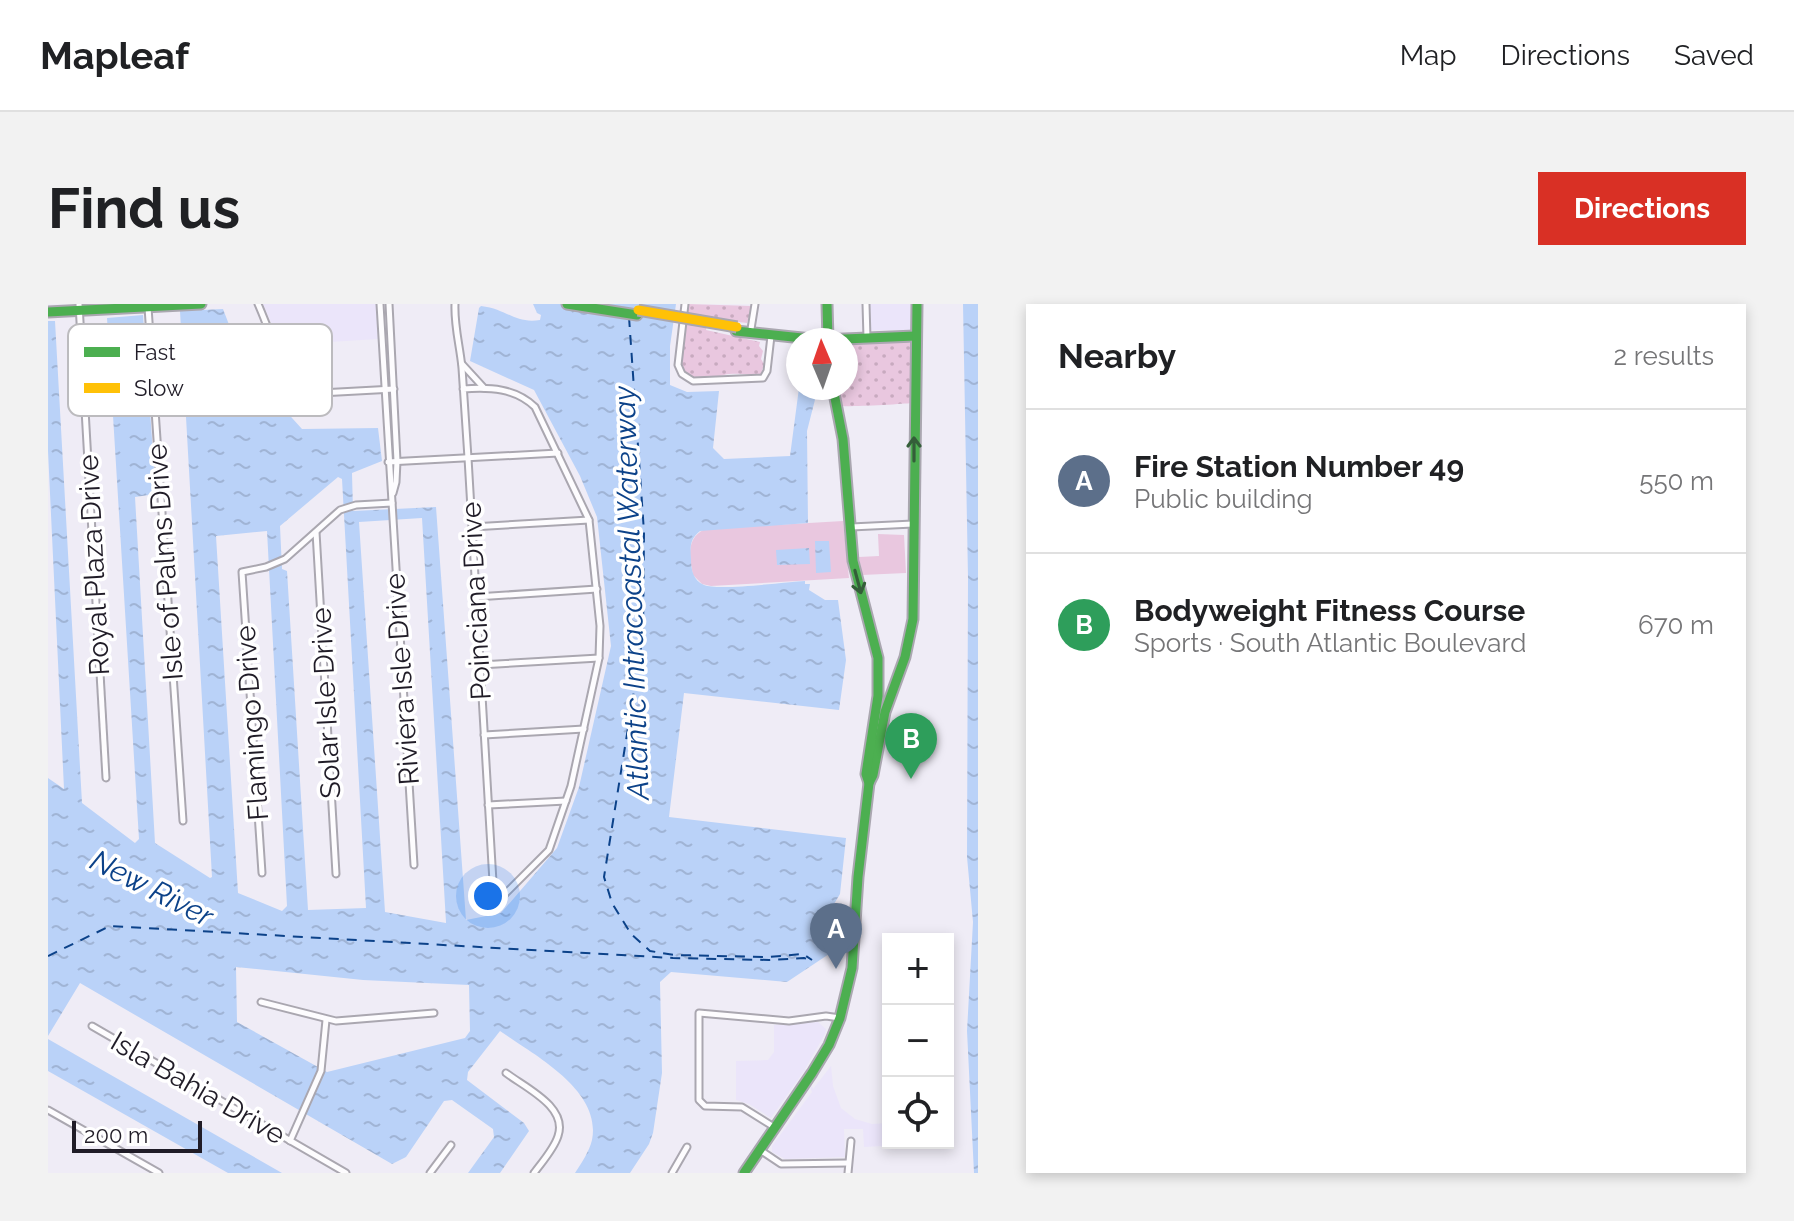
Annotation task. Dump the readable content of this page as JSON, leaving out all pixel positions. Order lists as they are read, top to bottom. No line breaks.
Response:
{"streets":{"street":["Isle of Palms Drive","Royal Plaza Drive","Poinciana Drive","Riviera Isle Drive","Solar Isle Drive","Flamingo Drive","Isla Bahia Drive"]},"crossings":[["Solar Isle Drive","Flamingo Drive"]],"water":["Atlantic Intracoastal Waterway","New River"],"legend":["Fast","Slow"],"scale_bar":"200 m","north":"top","page":{"header":"Mapleaf","nav":["Map","Directions","Saved"],"buttons":"Directions","title":"Find us","heading":["Nearby","2 results"],"list":[{"mark":"A","name":"Fire Station Number 49","note":"Public building","value":"550 m"},{"mark":"B","name":"Bodyweight Fitness Course","note":"Sports · South Atlantic Boulevard","value":"670 m"}],"pins":["B","A"],"map_buttons":["+","−"],"scale":"200 m"}}
